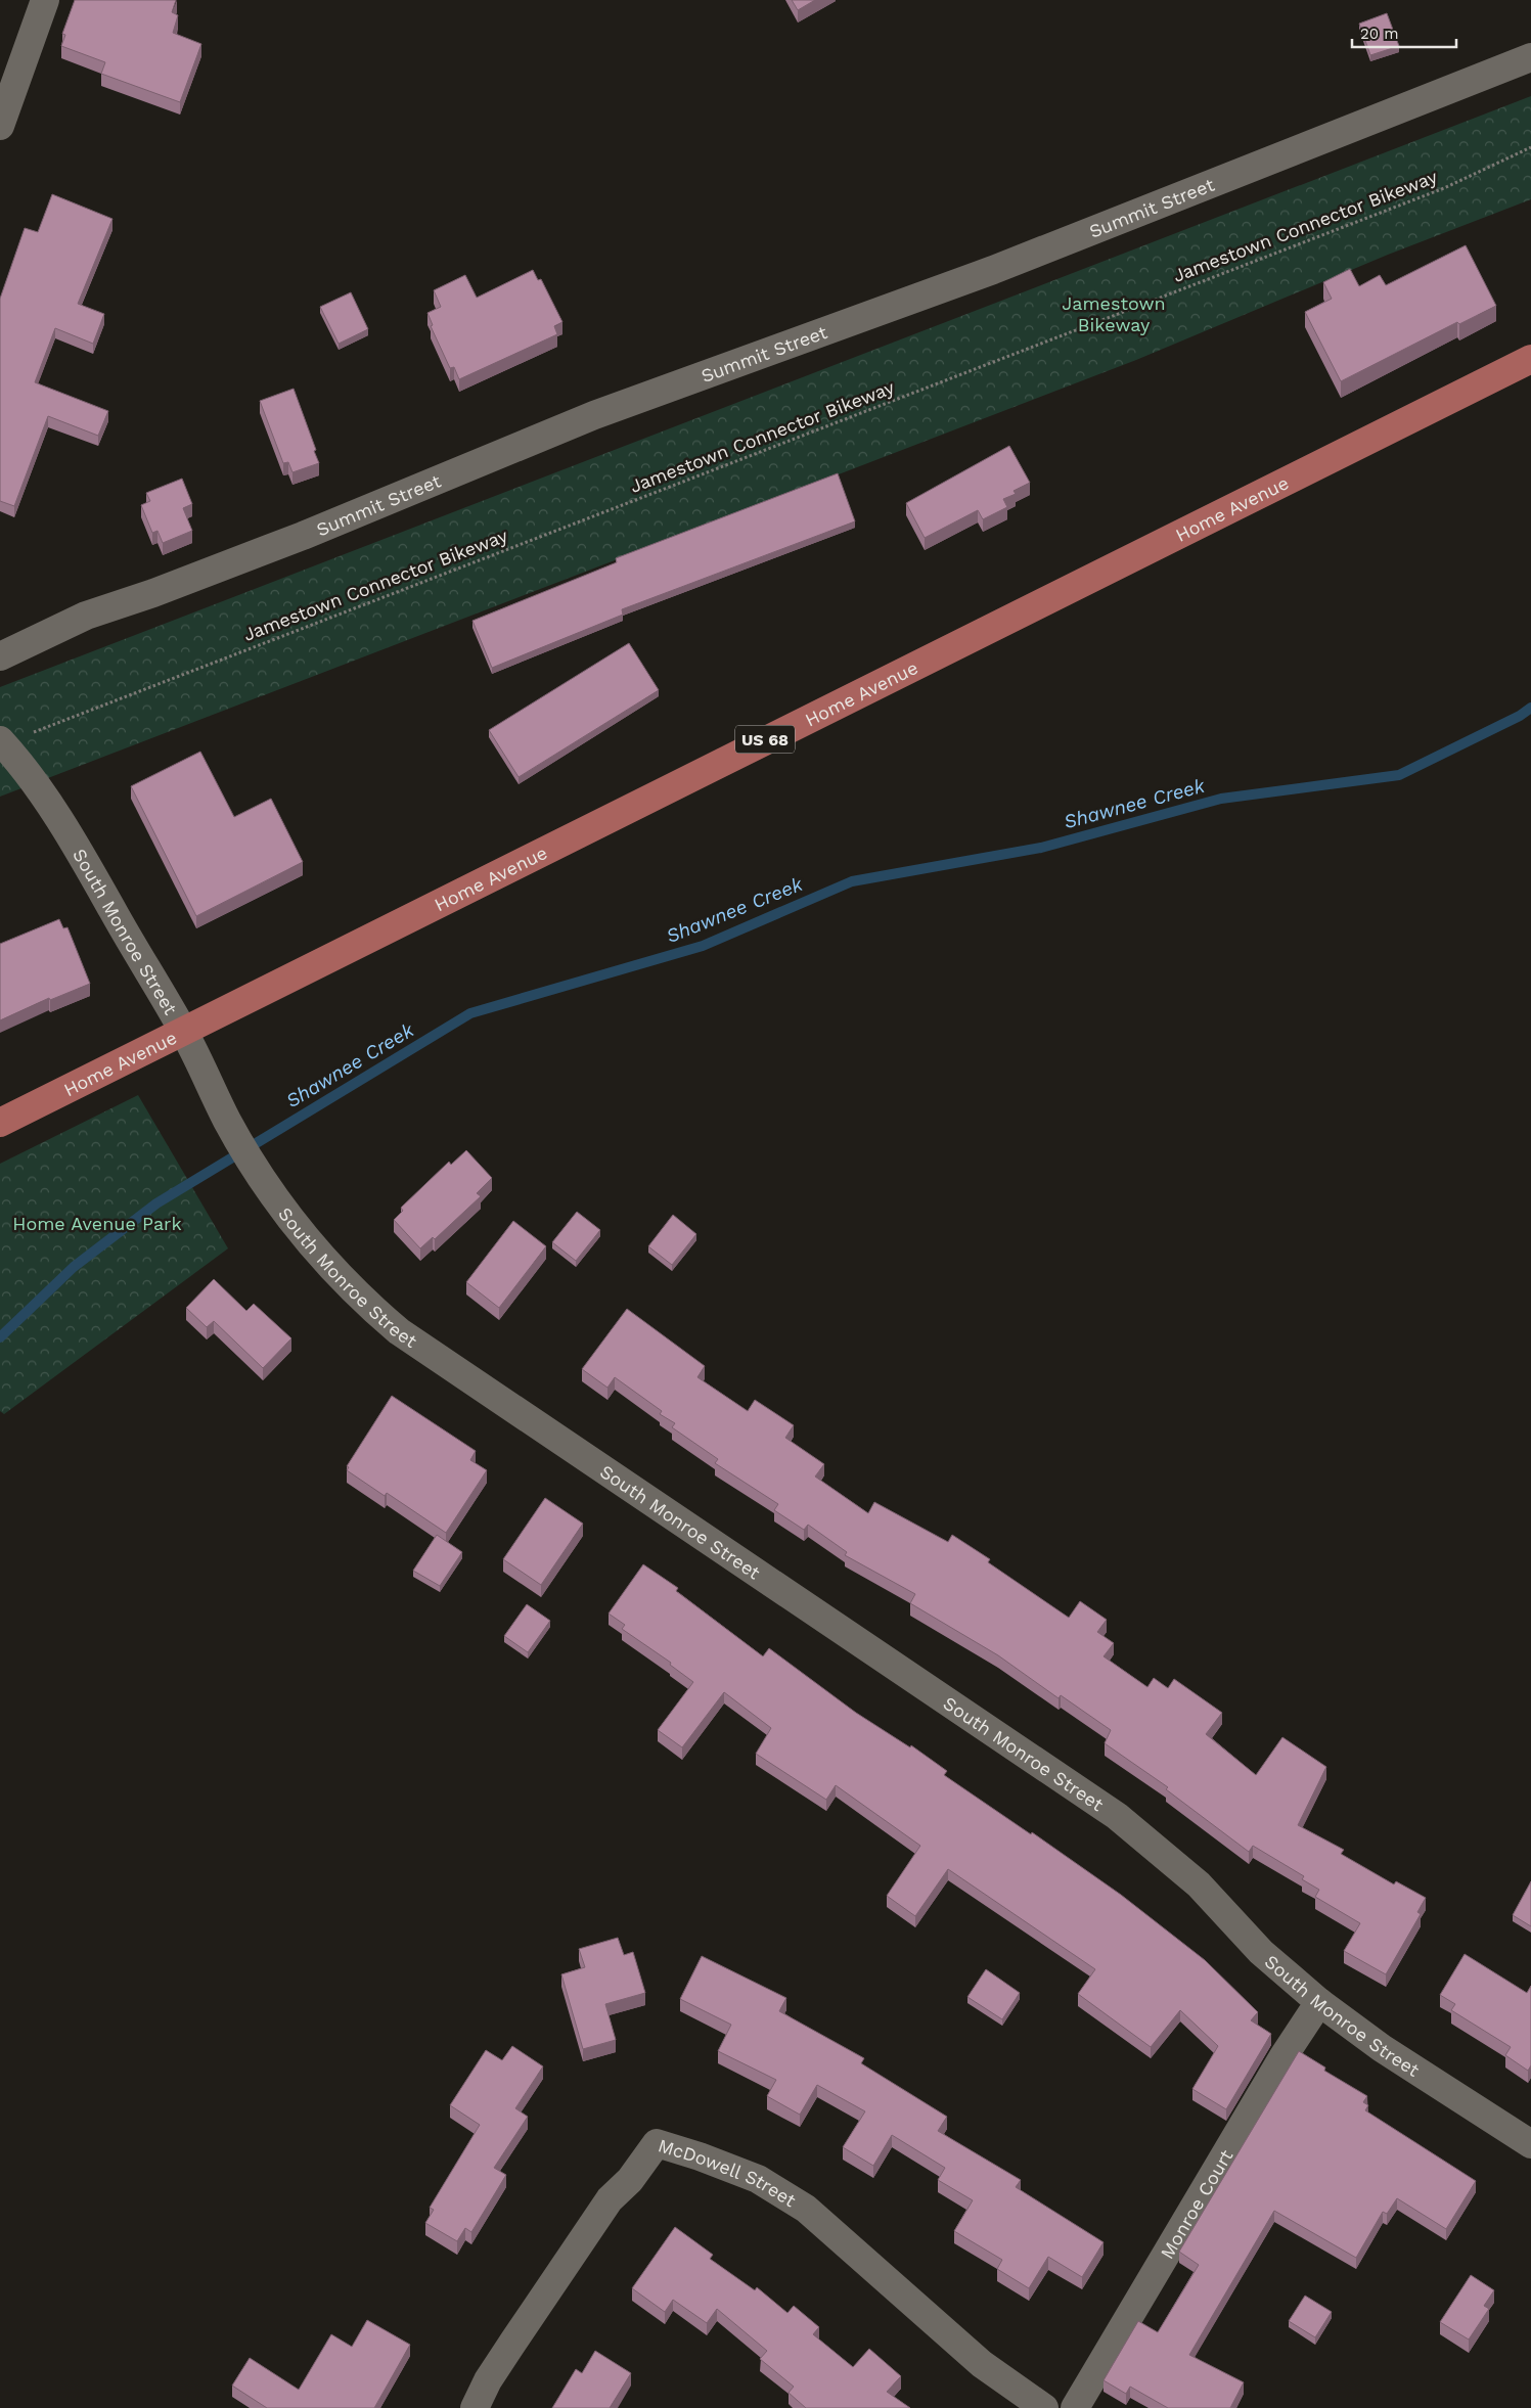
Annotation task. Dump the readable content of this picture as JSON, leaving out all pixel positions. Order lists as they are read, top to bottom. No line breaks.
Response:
{"streets":{"main road":["Home Avenue","US 68"],"street":["Summit Street","South Monroe Street","McDowell Street","Monroe Court"],"path":["Jamestown Connector Bikeway"]},"crossings":[["Jamestown Connector Bikeway","South Monroe Street"],["Home Avenue","South Monroe Street"],["South Monroe Street","Monroe Court"]],"water":["Shawnee Creek"],"parks":["Jamestown Bikeway","Home Avenue Park"],"scale_bar":"20 m"}
